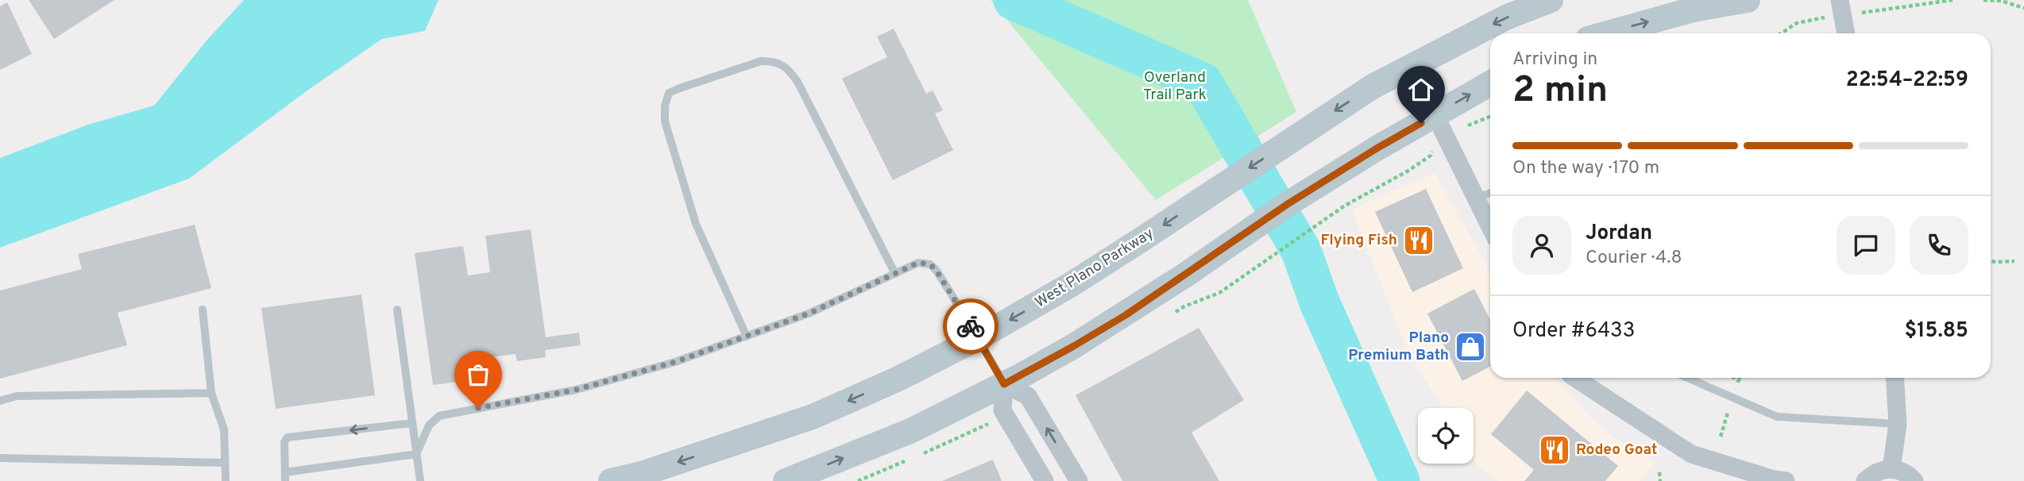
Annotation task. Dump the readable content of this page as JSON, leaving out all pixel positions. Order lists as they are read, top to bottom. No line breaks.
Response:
{"streets":{"main road":["West Plano Parkway"]},"parks":["Overland Trail Park"],"places":{"restaurant":["Flying Fish","Rodeo Goat"],"shop":["Plano Premium Bath"]},"page":{"heading":["2 min","Arriving in","22:54–22:59"],"panel":["Jordan","Courier · 4.8","Order #6433","$15.85"],"bar":"On the way · 170 m"}}
